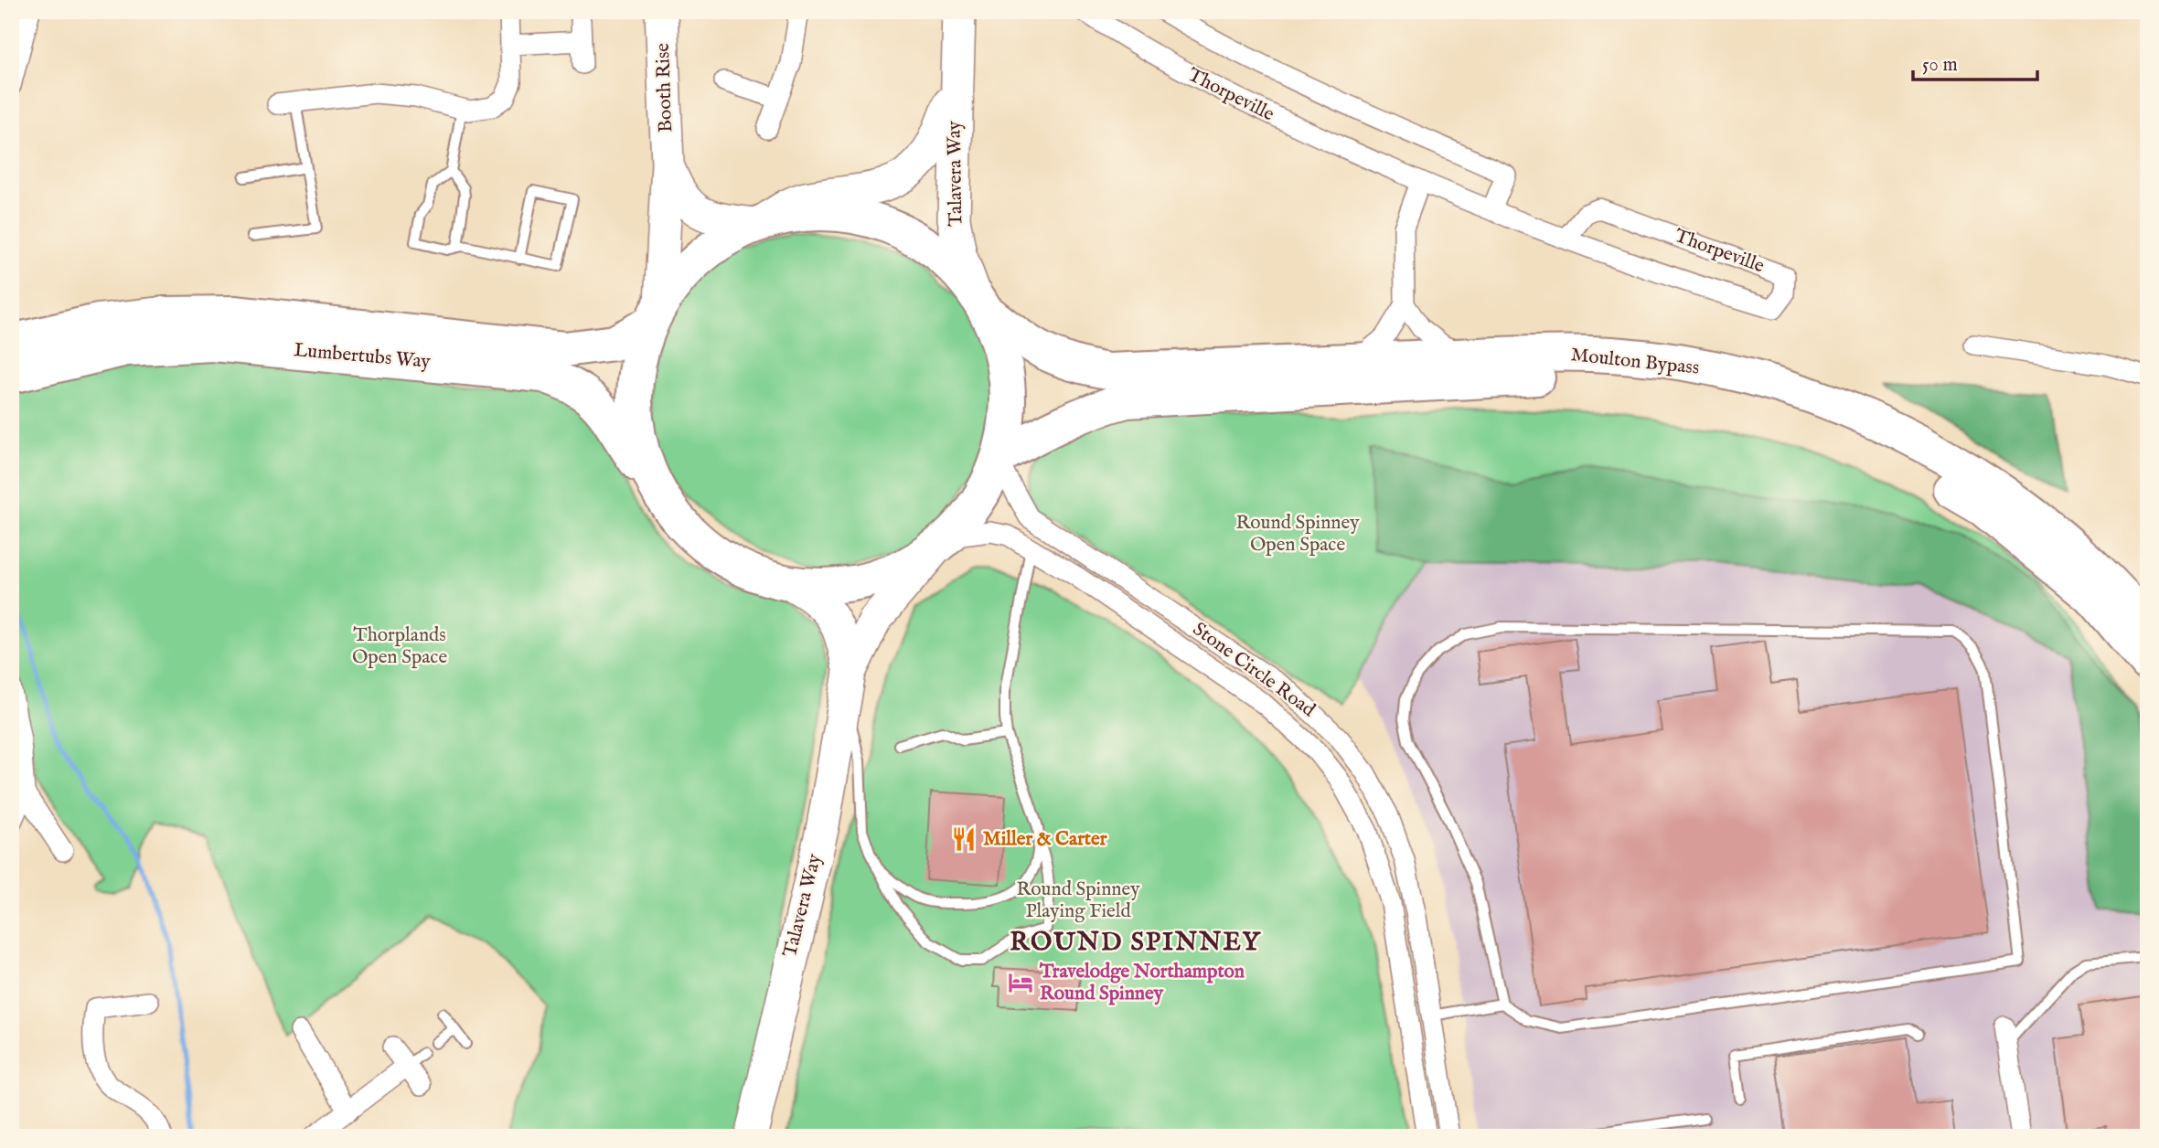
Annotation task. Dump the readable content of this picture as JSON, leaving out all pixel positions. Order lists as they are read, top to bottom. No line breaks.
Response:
{"streets":{"highway":["Lumbertubs Way","Moulton Bypass"],"main road":["Booth Rise","Talavera Way"],"street":["Thorpeville","Stone Circle Road"]},"crossings":[["Booth Rise","Talavera Way"],["Booth Rise","Lumbertubs Way"],["Talavera Way","Moulton Bypass"],["Talavera Way","Stone Circle Road"],["Moulton Bypass","Stone Circle Road"]],"districts":["ROUND SPINNEY"],"parks":["Round Spinney Open Space","Thorplands Open Space","Round Spinney Playing Field"],"places":{"restaurant":["Miller & Carter"],"hotel":["Travelodge Northampton Round Spinney"]},"scale_bar":"50 m"}
